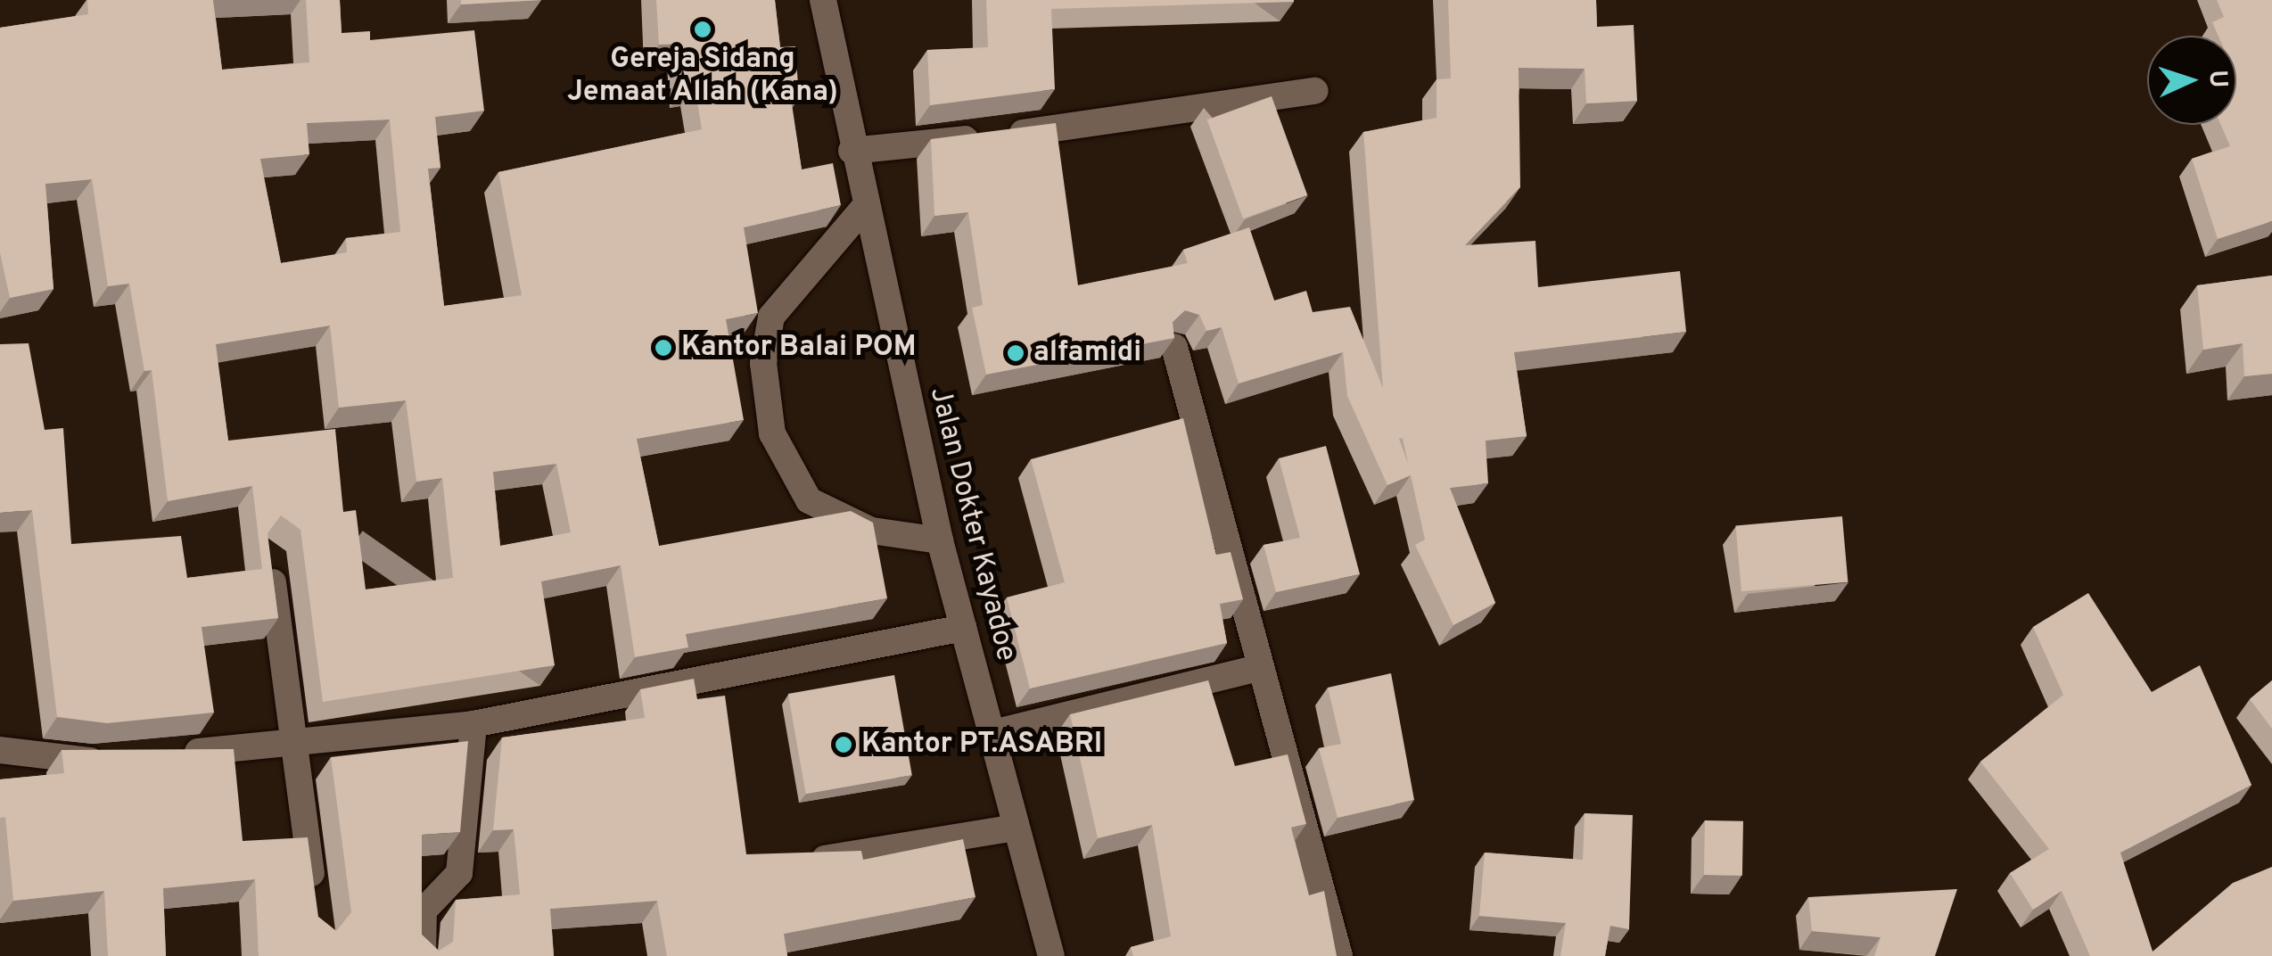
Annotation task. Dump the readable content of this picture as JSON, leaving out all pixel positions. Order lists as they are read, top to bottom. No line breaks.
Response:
{"streets":{"street":["Jalan Dokter Kayadoe"]},"places":["Gereja Sidang Jemaat Allah (Kana)","Kantor Balai POM","alfamidi","Kantor PT.ASABRI"],"north":"right"}
